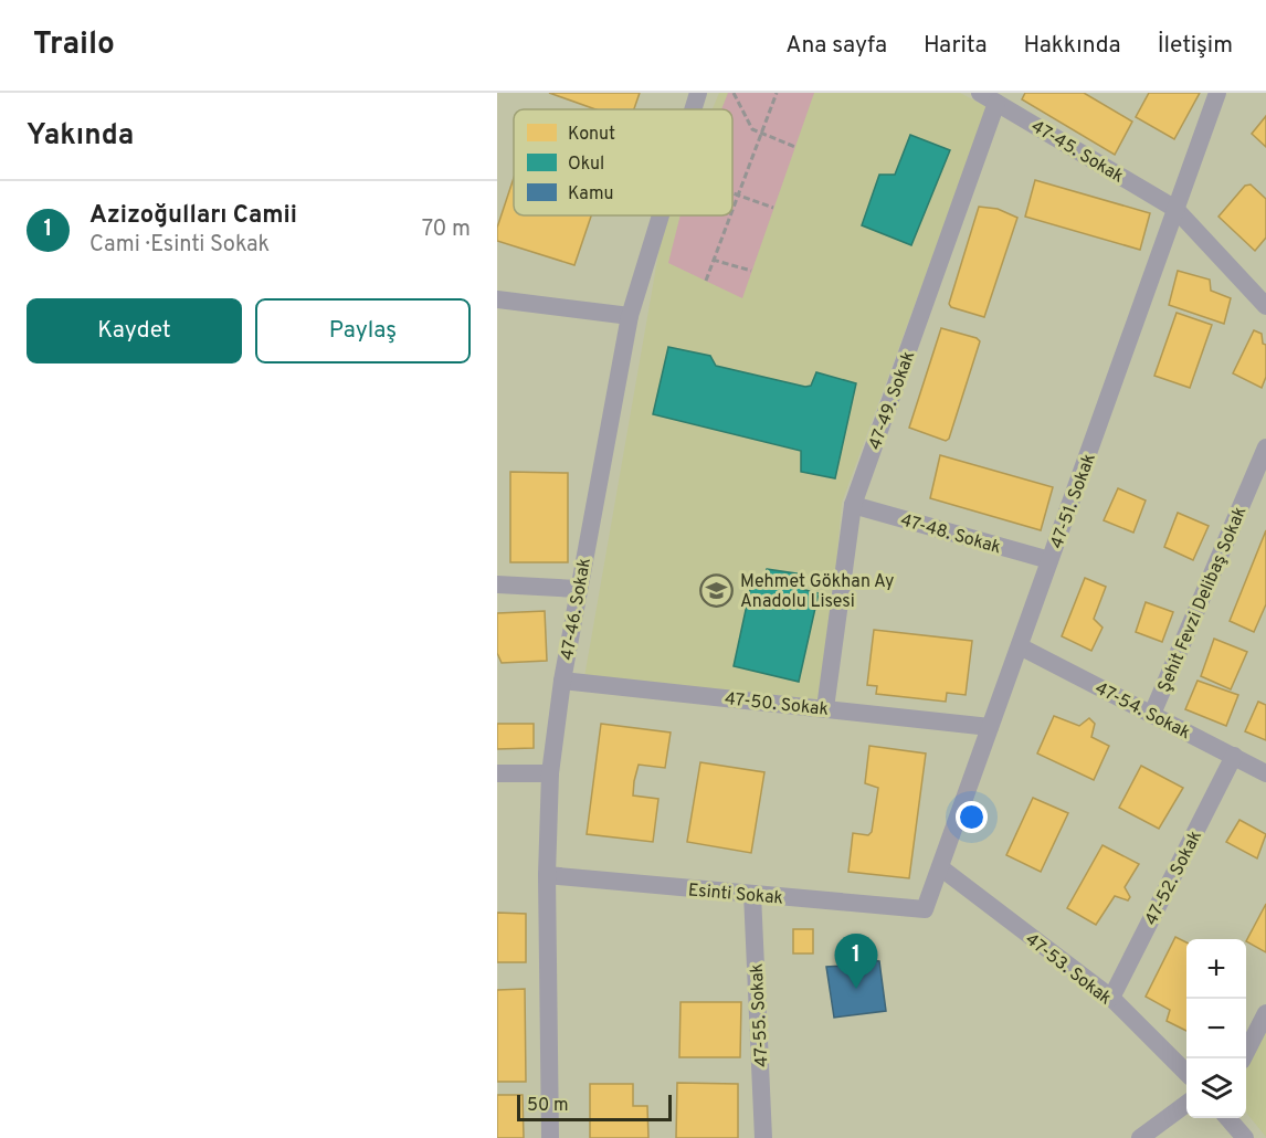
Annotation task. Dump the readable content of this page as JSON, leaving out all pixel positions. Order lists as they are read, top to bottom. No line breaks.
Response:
{"streets":{"street":["47-45. Sokak","47-49. Sokak","47-51. Sokak","47-48. Sokak","Şehit Fevzi Delibaş Sokak","47-46. Sokak","47-50. Sokak","47-54. Sokak","47-52. Sokak","Esinti Sokak","47-53. Sokak","47-55. Sokak"]},"crossings":[["47-45. Sokak","47-49. Sokak"],["47-45. Sokak","47-51. Sokak"],["47-49. Sokak","47-48. Sokak"],["47-49. Sokak","47-50. Sokak"],["47-51. Sokak","47-48. Sokak"],["47-51. Sokak","47-50. Sokak"],["47-51. Sokak","47-54. Sokak"],["47-51. Sokak","Esinti Sokak"],["47-51. Sokak","47-53. Sokak"],["Şehit Fevzi Delibaş Sokak","47-54. Sokak"],["47-46. Sokak","47-50. Sokak"],["47-46. Sokak","Esinti Sokak"],["47-54. Sokak","47-52. Sokak"],["47-52. Sokak","47-53. Sokak"],["Esinti Sokak","47-55. Sokak"]],"places":{"school or university":["Mehmet Gökhan Ay Anadolu Lisesi"]},"legend":["Konut","Okul","Kamu"],"scale_bar":"50 m","page":{"header":"Trailo","nav":["Ana sayfa","Harita","Hakkında","İletişim"],"heading":"Yakında","list":[{"mark":"1","name":"Azizoğulları Camii","note":"Cami · Esinti Sokak","value":"70 m"}],"buttons":["Kaydet","Paylaş"],"pins":"1","map_buttons":["+","−"],"scale":"50 m"}}
